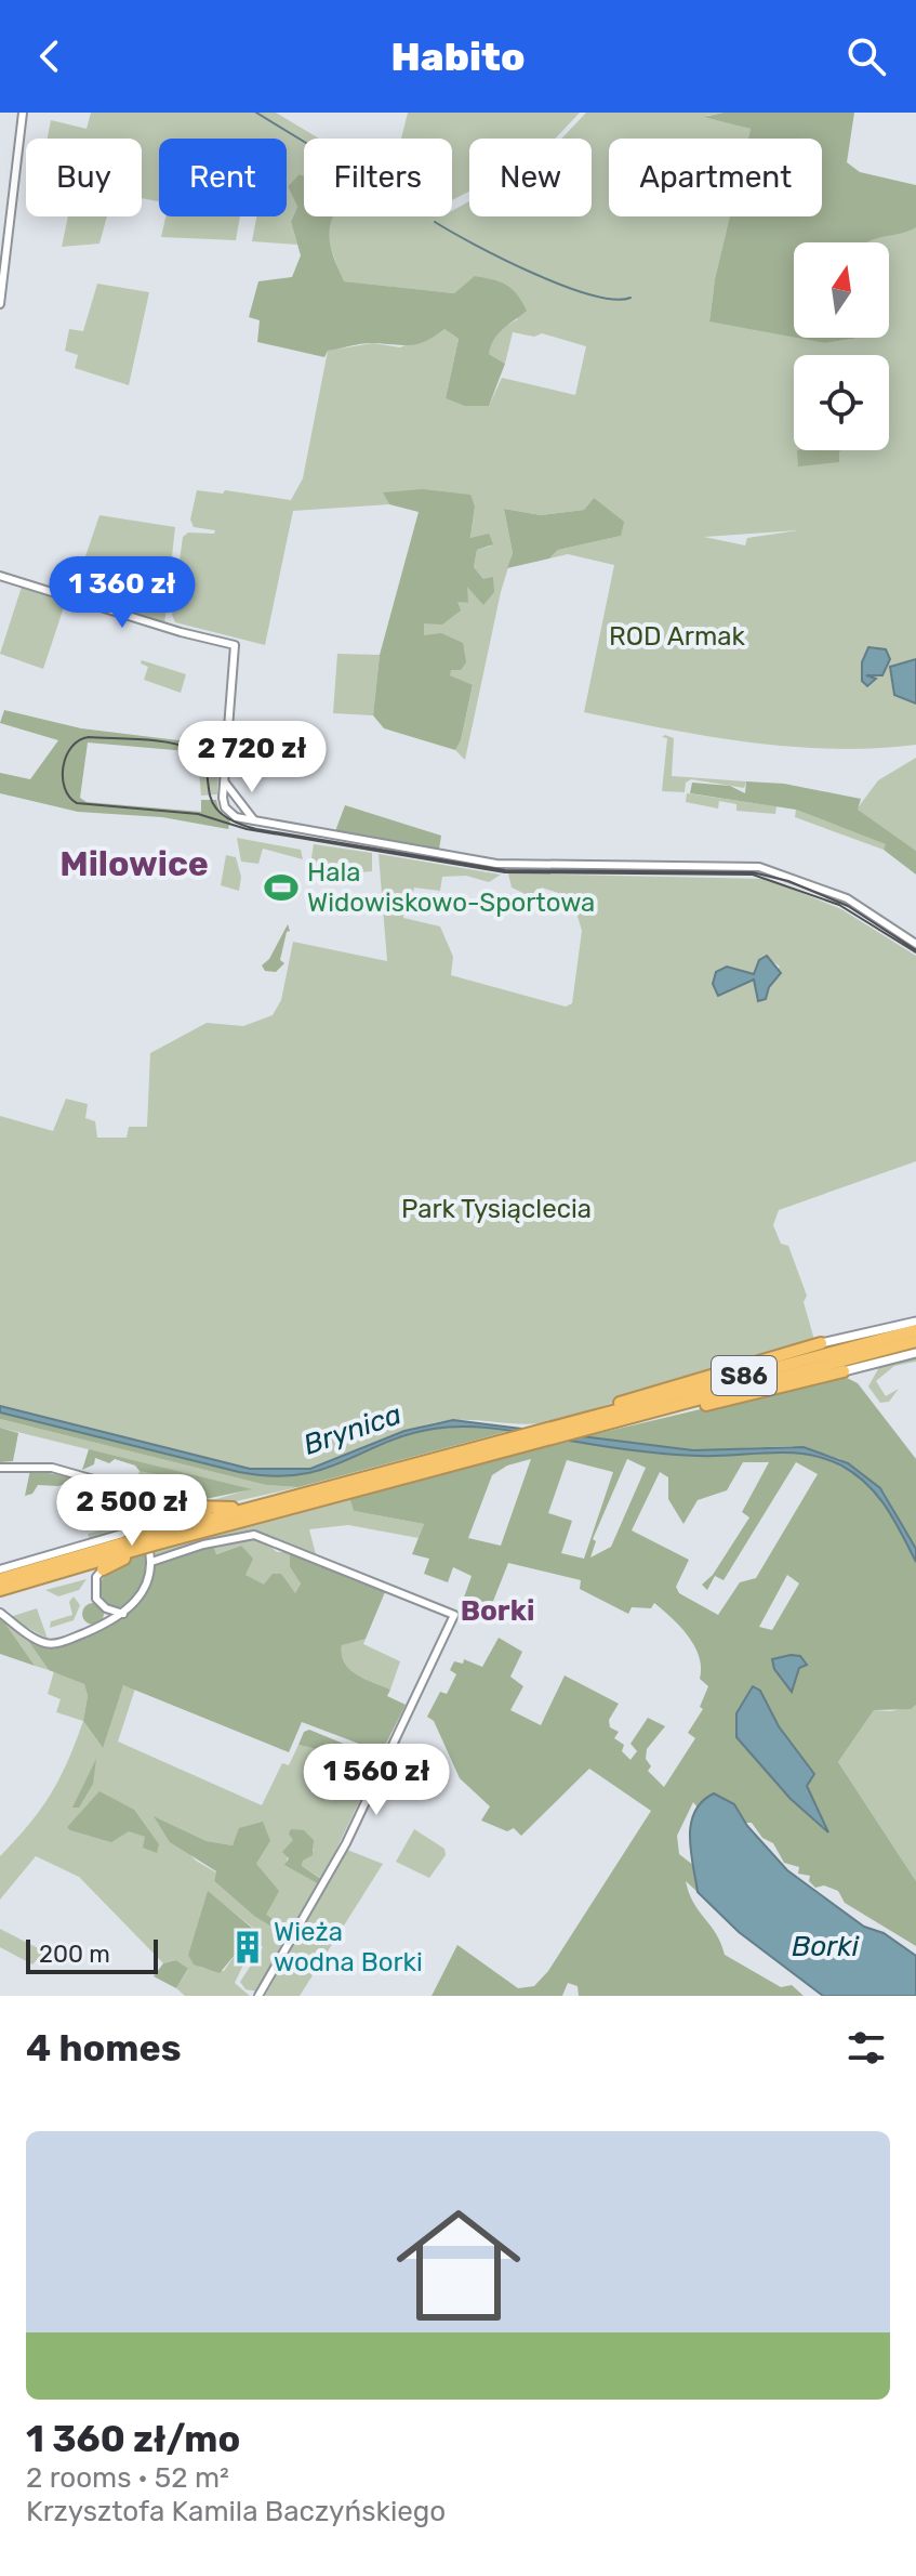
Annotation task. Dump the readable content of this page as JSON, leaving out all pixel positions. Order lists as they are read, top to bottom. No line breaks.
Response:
{"streets":{"highway":["S86"]},"districts":["Milowice","Borki"],"water":["Brynica","Borki"],"parks":["ROD Armak","Park Tysiąclecia"],"places":{"sports":["Hala Widowiskowo-Sportowa"],"building":["Wieża wodna Borki"]},"scale_bar":"200 m","north":"top","page":{"header":"Habito","chip":["Buy","Rent","Filters","New","Apartment"],"price":["1 360 zł","2 720 zł","2 500 zł","1 560 zł"],"scale":"200 m","heading":"4 homes","list":[{"name":"1 360 zł/mo","note":"2 rooms · 52 m² · Krzysztofa Kamila Baczyńskiego"}]}}
